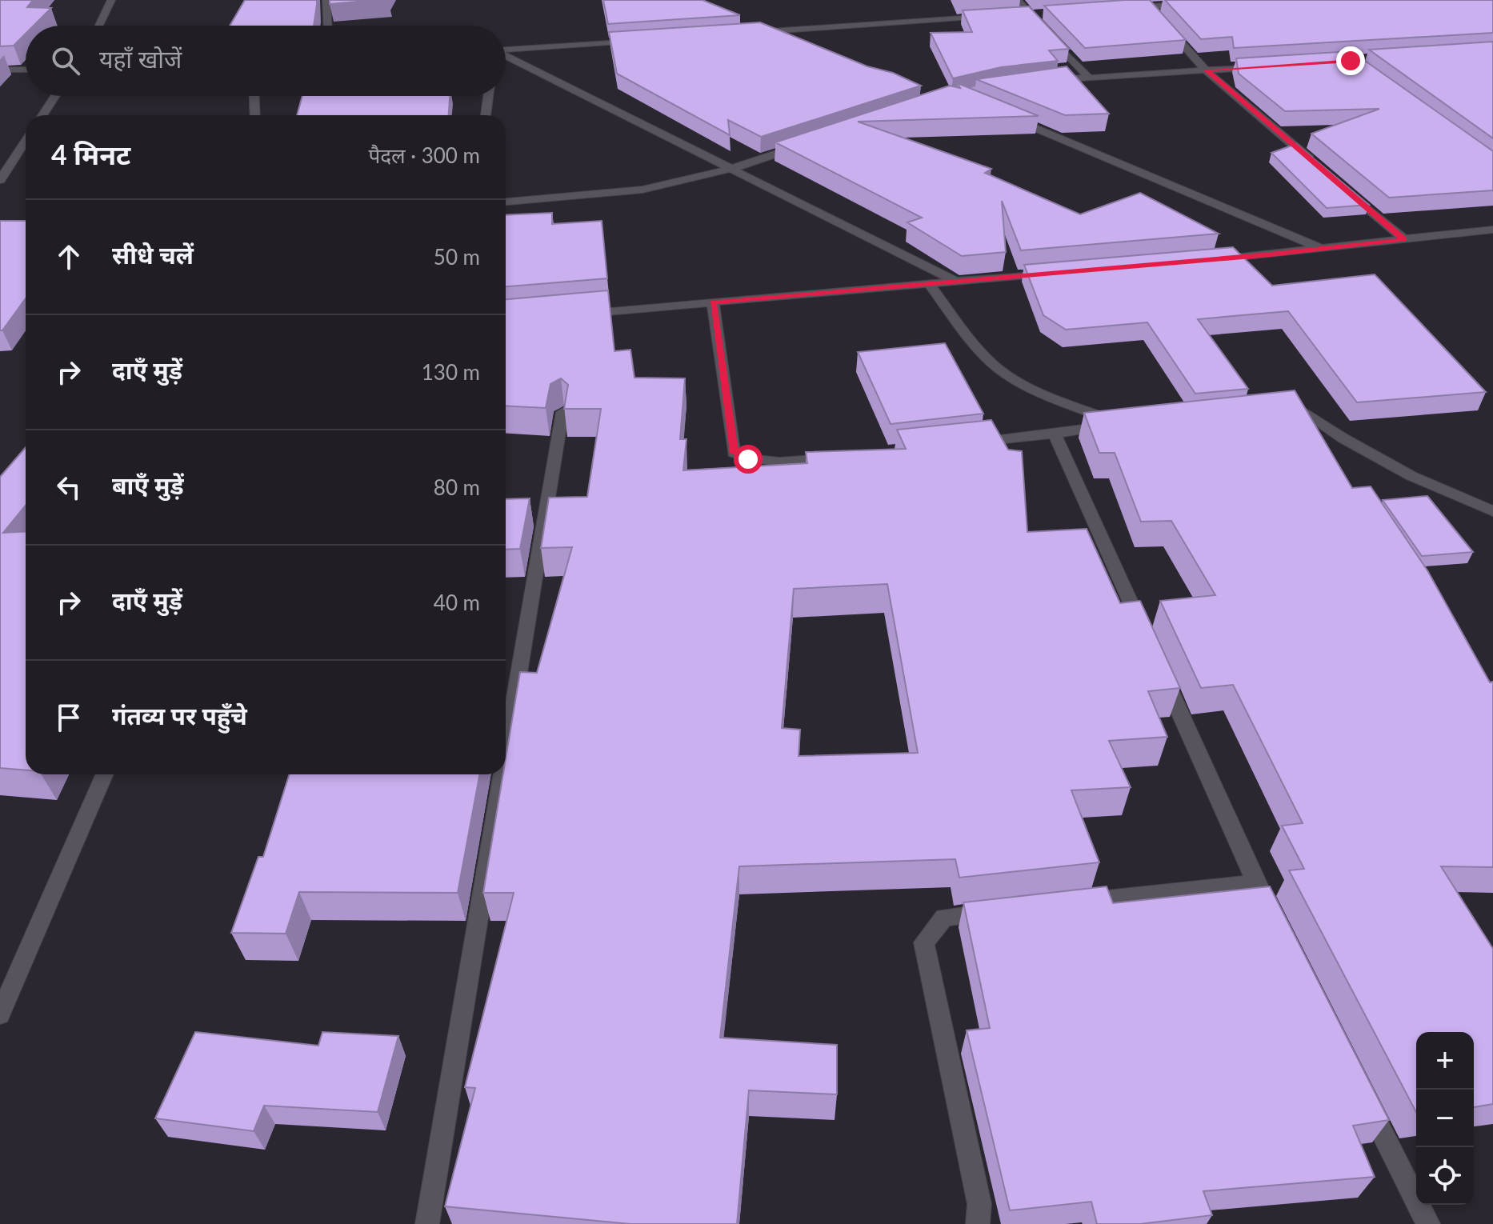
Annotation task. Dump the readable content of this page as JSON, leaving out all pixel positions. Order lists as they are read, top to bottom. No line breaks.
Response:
{"page":{"search":"यहाँ खोजें","heading":["4 मिनट","पैदल · 300 m"],"list":[["सीधे चलें","50 m"],["दाएँ मुड़ें","130 m"],["बाएँ मुड़ें","80 m"],["दाएँ मुड़ें","40 m"],"गंतव्य पर पहुँचे"],"map_buttons":["+","−"]}}
